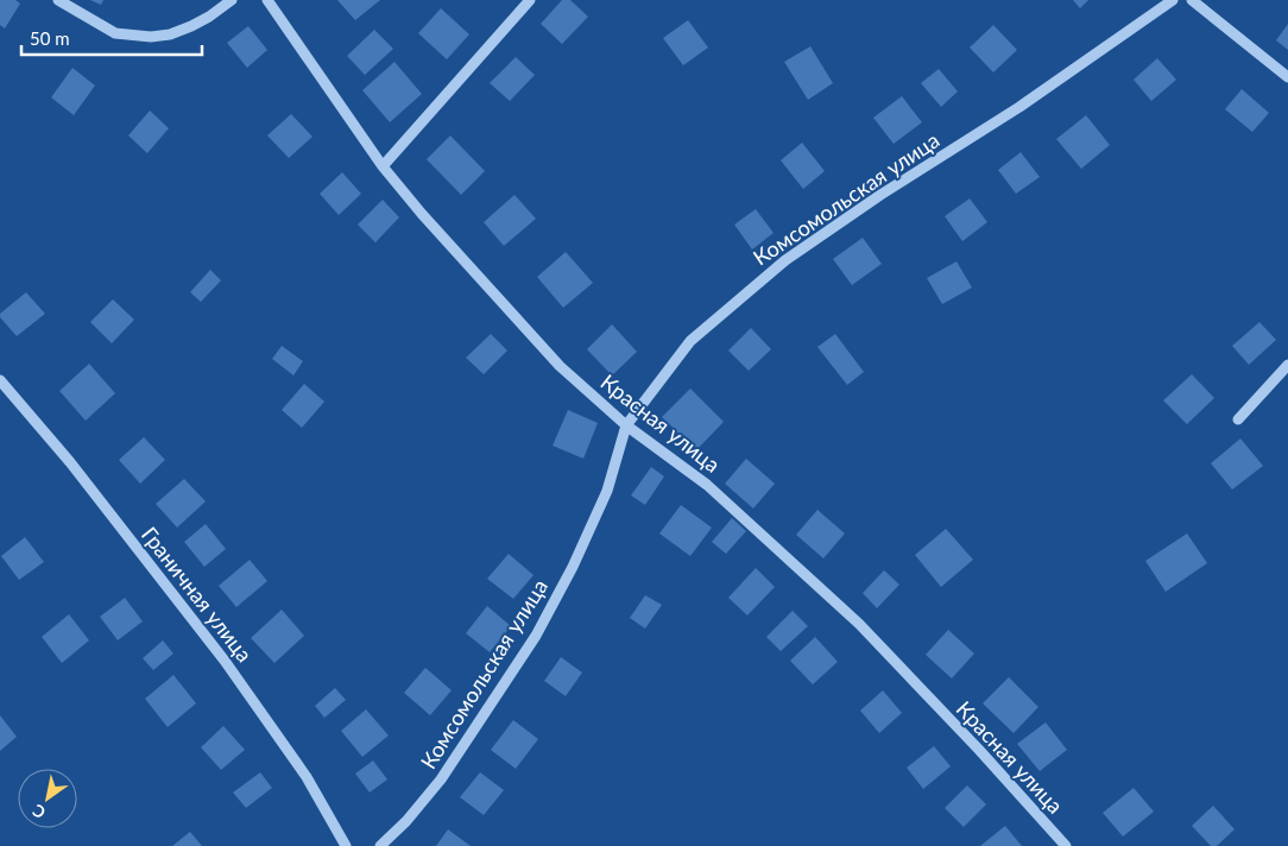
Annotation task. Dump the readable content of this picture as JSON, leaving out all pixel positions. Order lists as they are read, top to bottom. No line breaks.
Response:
{"streets":{"street":["Комсомольская улица","Красная улица","Граничная улица"]},"crossings":[["Комсомольская улица","Красная улица"]],"scale_bar":"50 m","north":"bottom left"}
